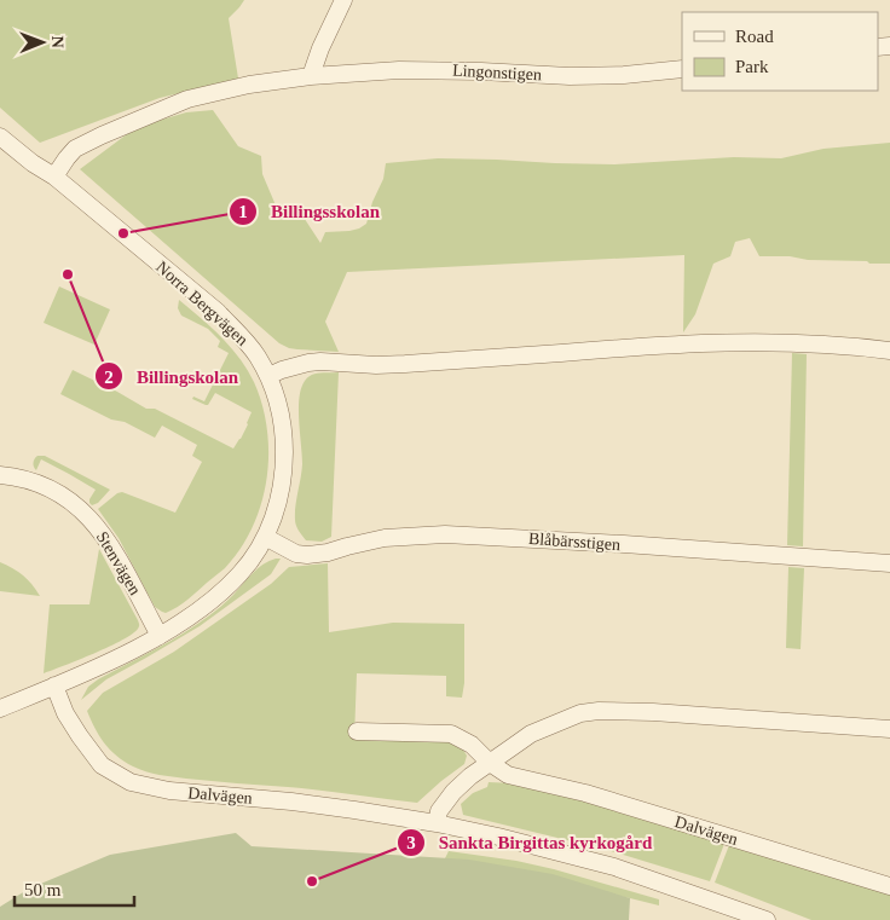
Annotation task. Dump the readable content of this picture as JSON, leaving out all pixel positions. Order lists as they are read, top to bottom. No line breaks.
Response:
{"streets":{"street":["Lingonstigen","Norra Bergvägen","Blåbärsstigen","Stenvägen","Dalvägen"]},"crossings":[["Lingonstigen","Norra Bergvägen"],["Norra Bergvägen","Blåbärsstigen"],["Norra Bergvägen","Stenvägen"],["Norra Bergvägen","Dalvägen"]],"places":["Billingsskolan","Billingskolan","Sankta Birgittas kyrkogård"],"legend":["Road","Park"],"scale_bar":"50 m","north":"right"}
